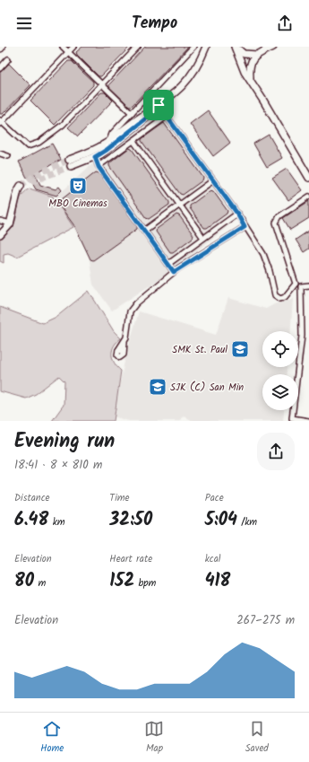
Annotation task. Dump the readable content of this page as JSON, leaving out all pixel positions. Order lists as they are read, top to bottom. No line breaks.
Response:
{"places":{"theatre":["MBO Cinemas"],"school or university":["SMK St. Paul","SJK (C) San Min"]},"page":{"header":"Tempo","heading":["Evening run","18:41 · 8 × 810 m"],"stats":[["Distance","6.48 km"],["Time","32:50"],["Pace","5:04 /km"],["Elevation","80 m"],["Heart rate","152 bpm"],["kcal","418"]],"chart":["Elevation","267–275 m"],"tabs":["Home","Map","Saved"]}}
